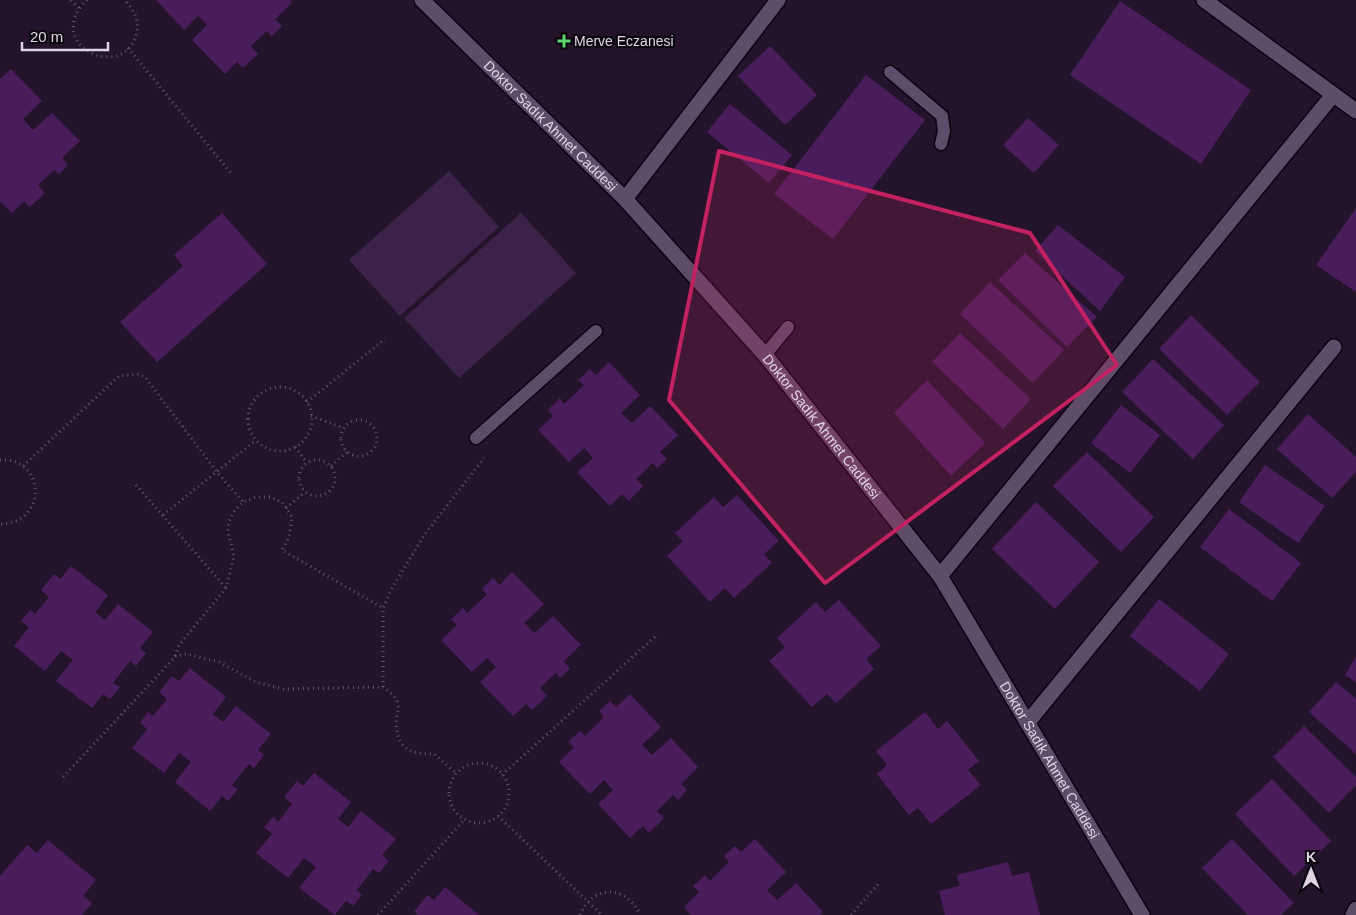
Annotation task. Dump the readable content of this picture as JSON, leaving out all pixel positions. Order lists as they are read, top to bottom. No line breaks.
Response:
{"streets":{"street":["Doktor Sadık Ahmet Caddesi"]},"places":{"health":["Merve Eczanesi"]},"scale_bar":"20 m","north":"top"}
